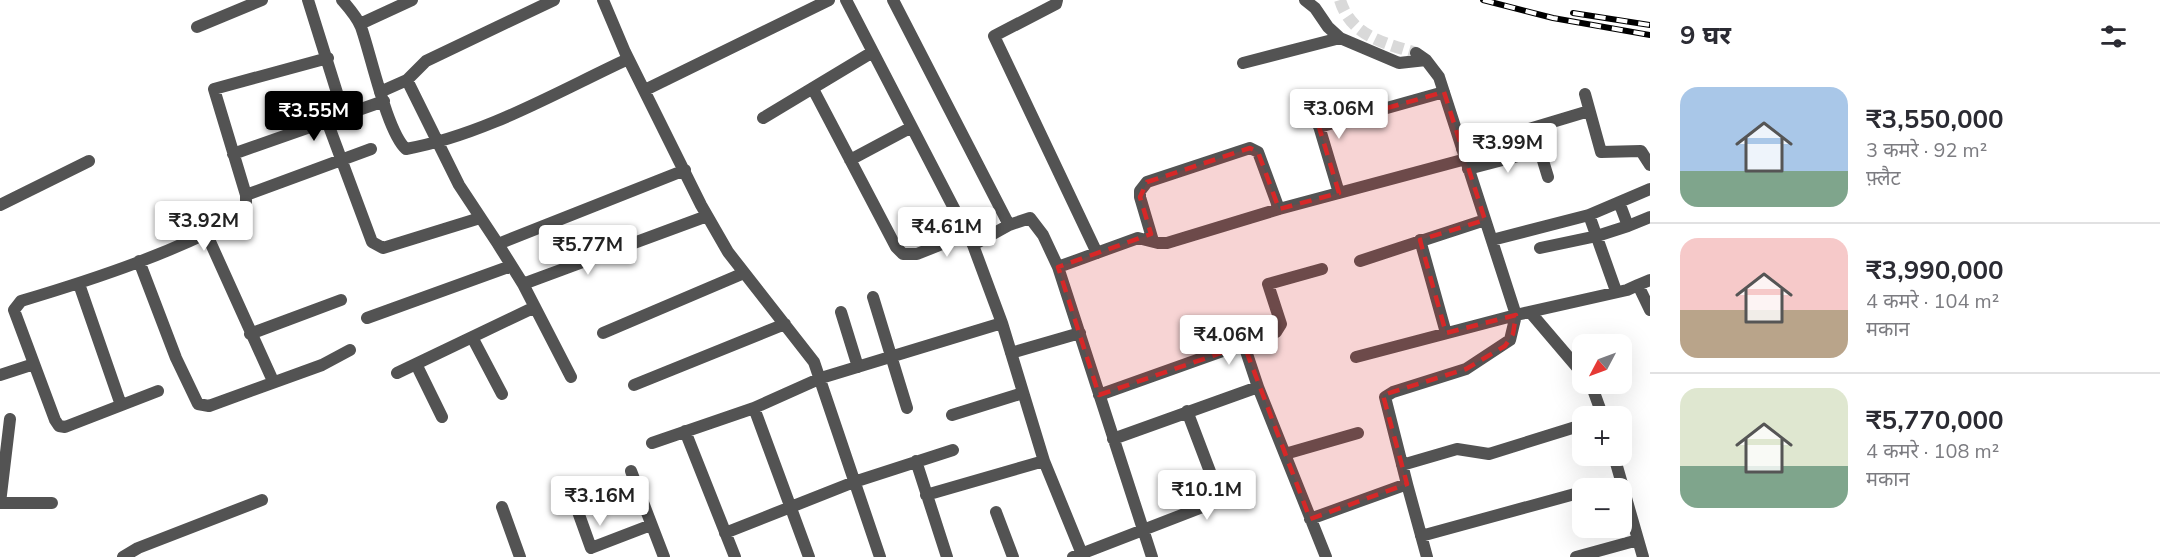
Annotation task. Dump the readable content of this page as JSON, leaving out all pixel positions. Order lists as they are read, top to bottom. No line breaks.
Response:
{"north":"bottom left","page":{"heading":"9 घर","list":[{"name":"₹3,550,000","note":"3 कमरे · 92 m² · फ़्लैट"},{"name":"₹3,990,000","note":"4 कमरे · 104 m² · मकान"},{"name":"₹5,770,000","note":"4 कमरे · 108 m² · मकान"}],"price":["₹3.06M","₹3.55M","₹3.99M","₹3.92M","₹4.61M","₹5.77M","₹4.06M","₹10.1M","₹3.16M"],"map_buttons":["+","−"]}}
